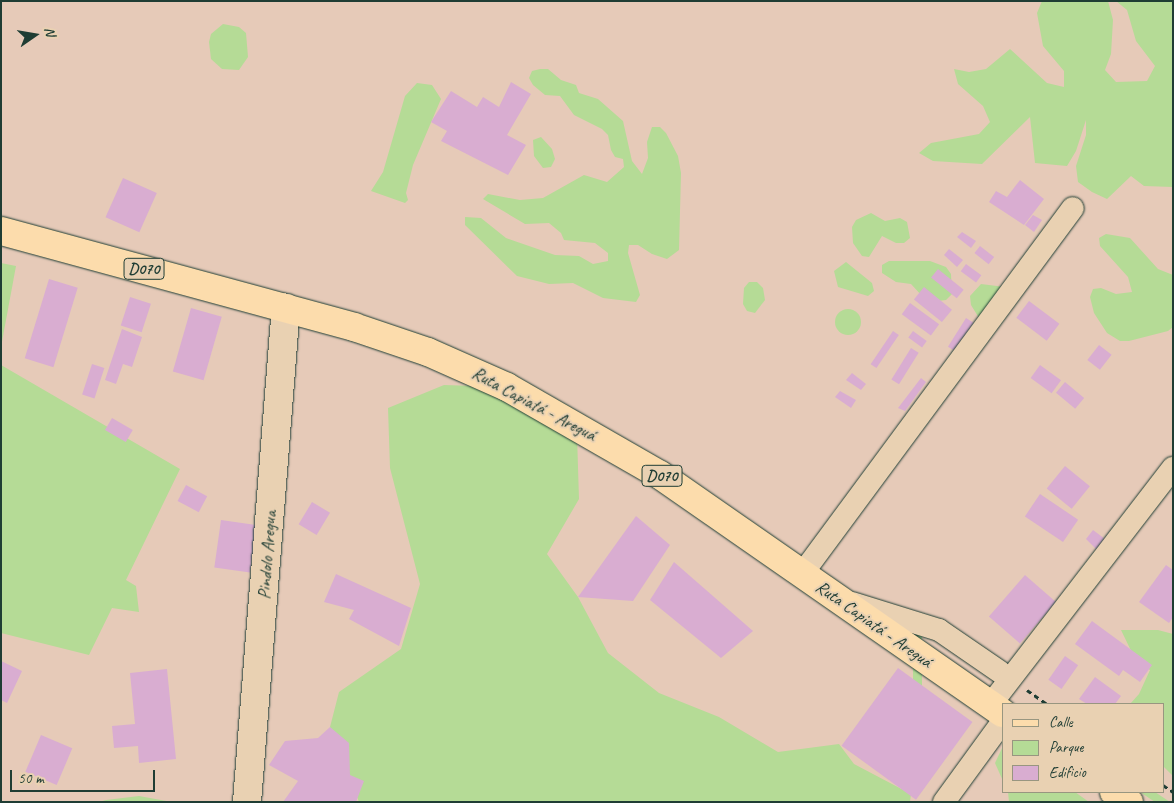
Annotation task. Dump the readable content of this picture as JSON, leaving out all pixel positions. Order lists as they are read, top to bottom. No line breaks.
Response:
{"streets":{"main road":["D070","Ruta Capiatá - Areguá","Pindolo Aregua"]},"crossings":[["Ruta Capiatá - Areguá","Pindolo Aregua"]],"legend":["Calle","Parque","Edificio"],"scale_bar":"50 m","north":"right"}
